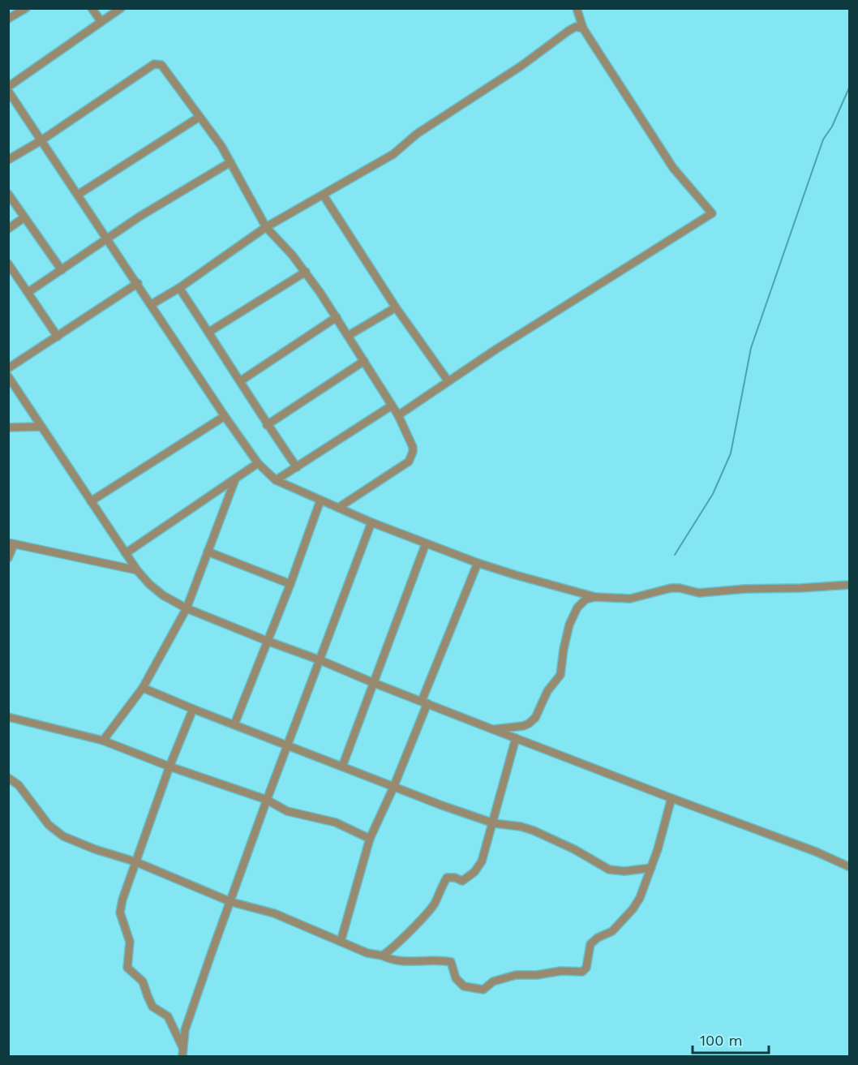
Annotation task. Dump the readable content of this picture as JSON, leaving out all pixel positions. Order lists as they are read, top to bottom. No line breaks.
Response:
{"scale_bar":"100 m"}
